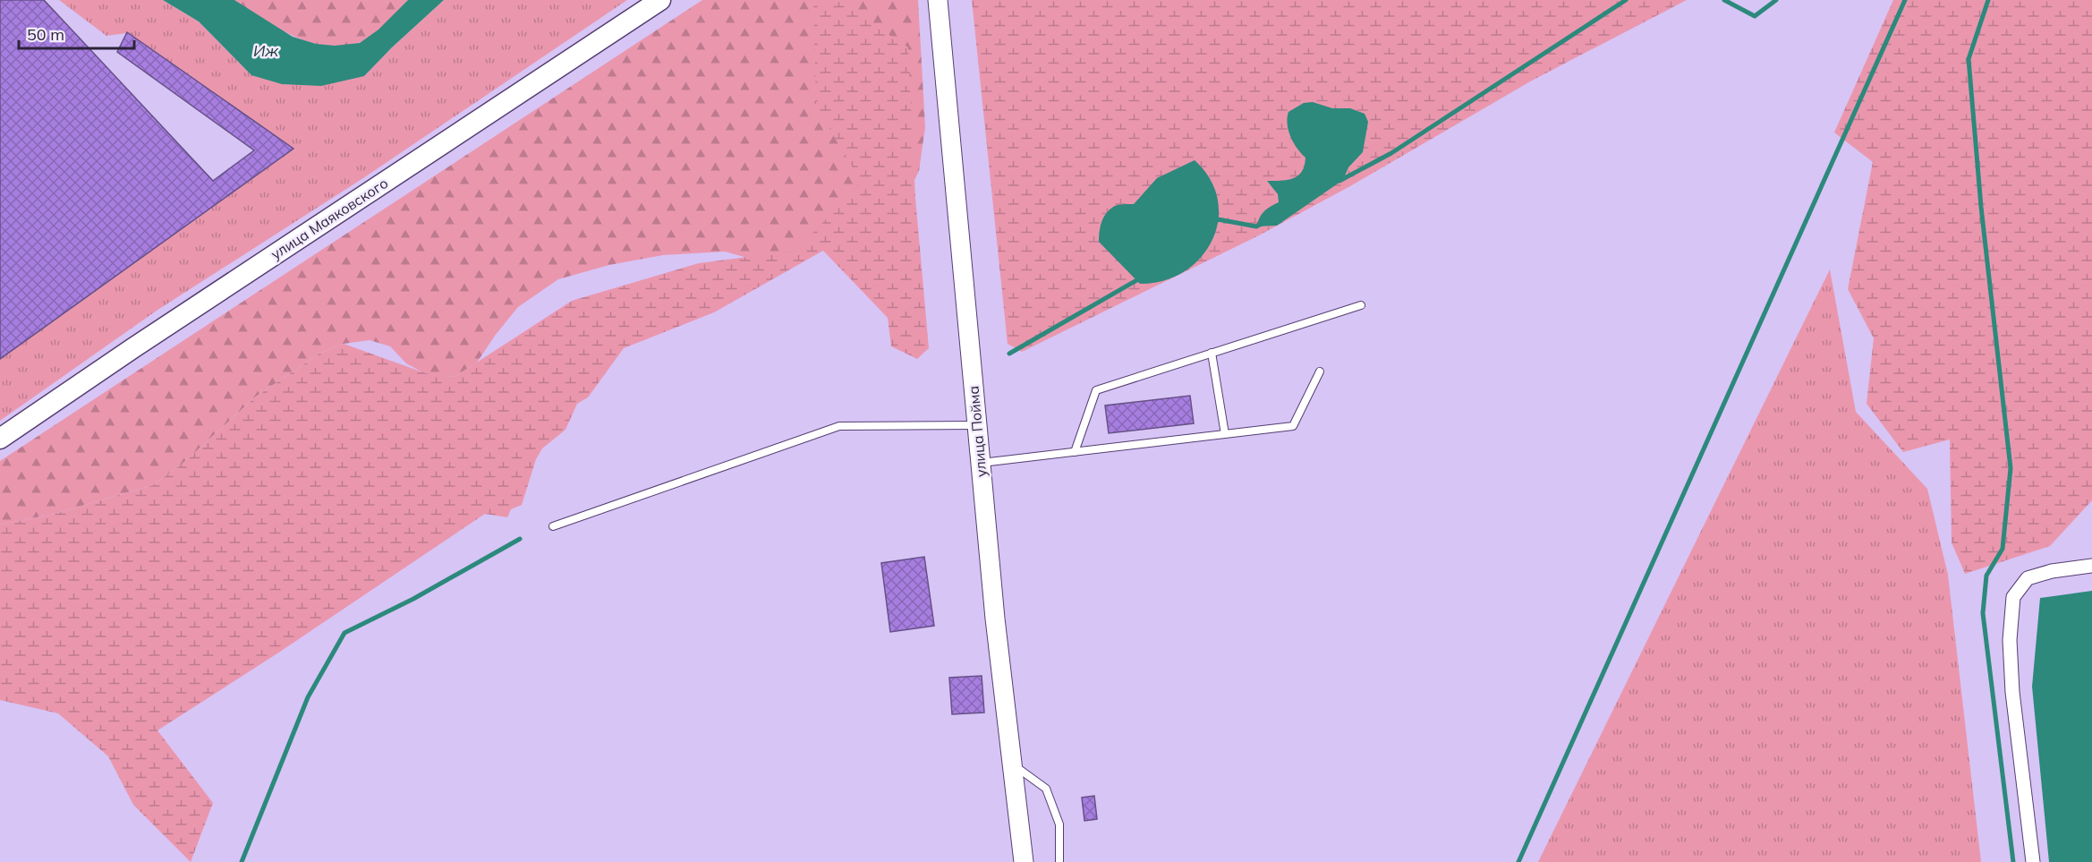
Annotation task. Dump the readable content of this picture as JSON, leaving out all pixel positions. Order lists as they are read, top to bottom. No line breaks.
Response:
{"streets":{"main road":["улица Маяковского","улица Пойма"]},"water":["Иж"],"scale_bar":"50 m"}
